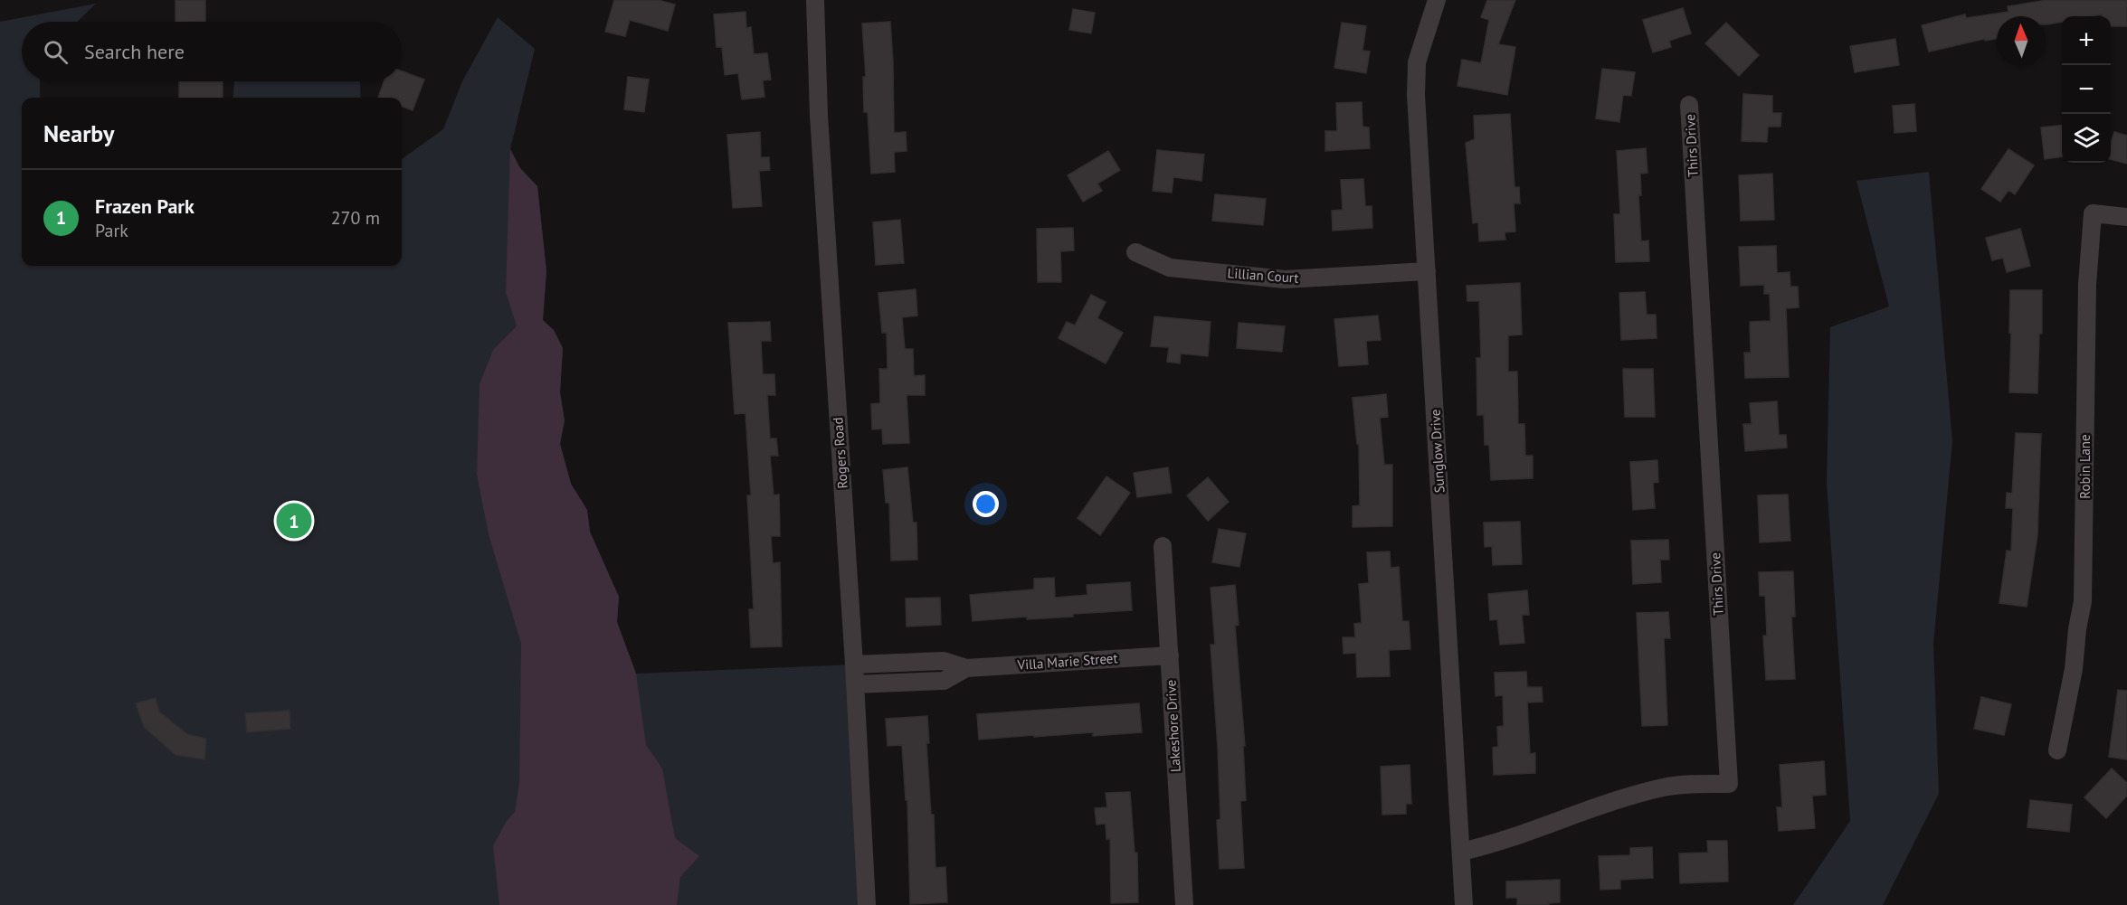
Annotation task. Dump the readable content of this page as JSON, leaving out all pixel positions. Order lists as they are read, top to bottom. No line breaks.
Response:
{"streets":{"street":["Thirs Drive","Lillian Court","Sunglow Drive","Rogers Road","Robin Lane","Villa Marie Street","Lakeshore Drive"]},"crossings":[["Thirs Drive","Sunglow Drive"],["Lillian Court","Sunglow Drive"],["Rogers Road","Villa Marie Street"],["Villa Marie Street","Lakeshore Drive"]],"north":"top","page":{"map_buttons":["+","−"],"search":"Search here","heading":"Nearby","list":[{"mark":"1","name":"Frazen Park","note":"Park","value":"270 m"}],"pins":"1"}}
